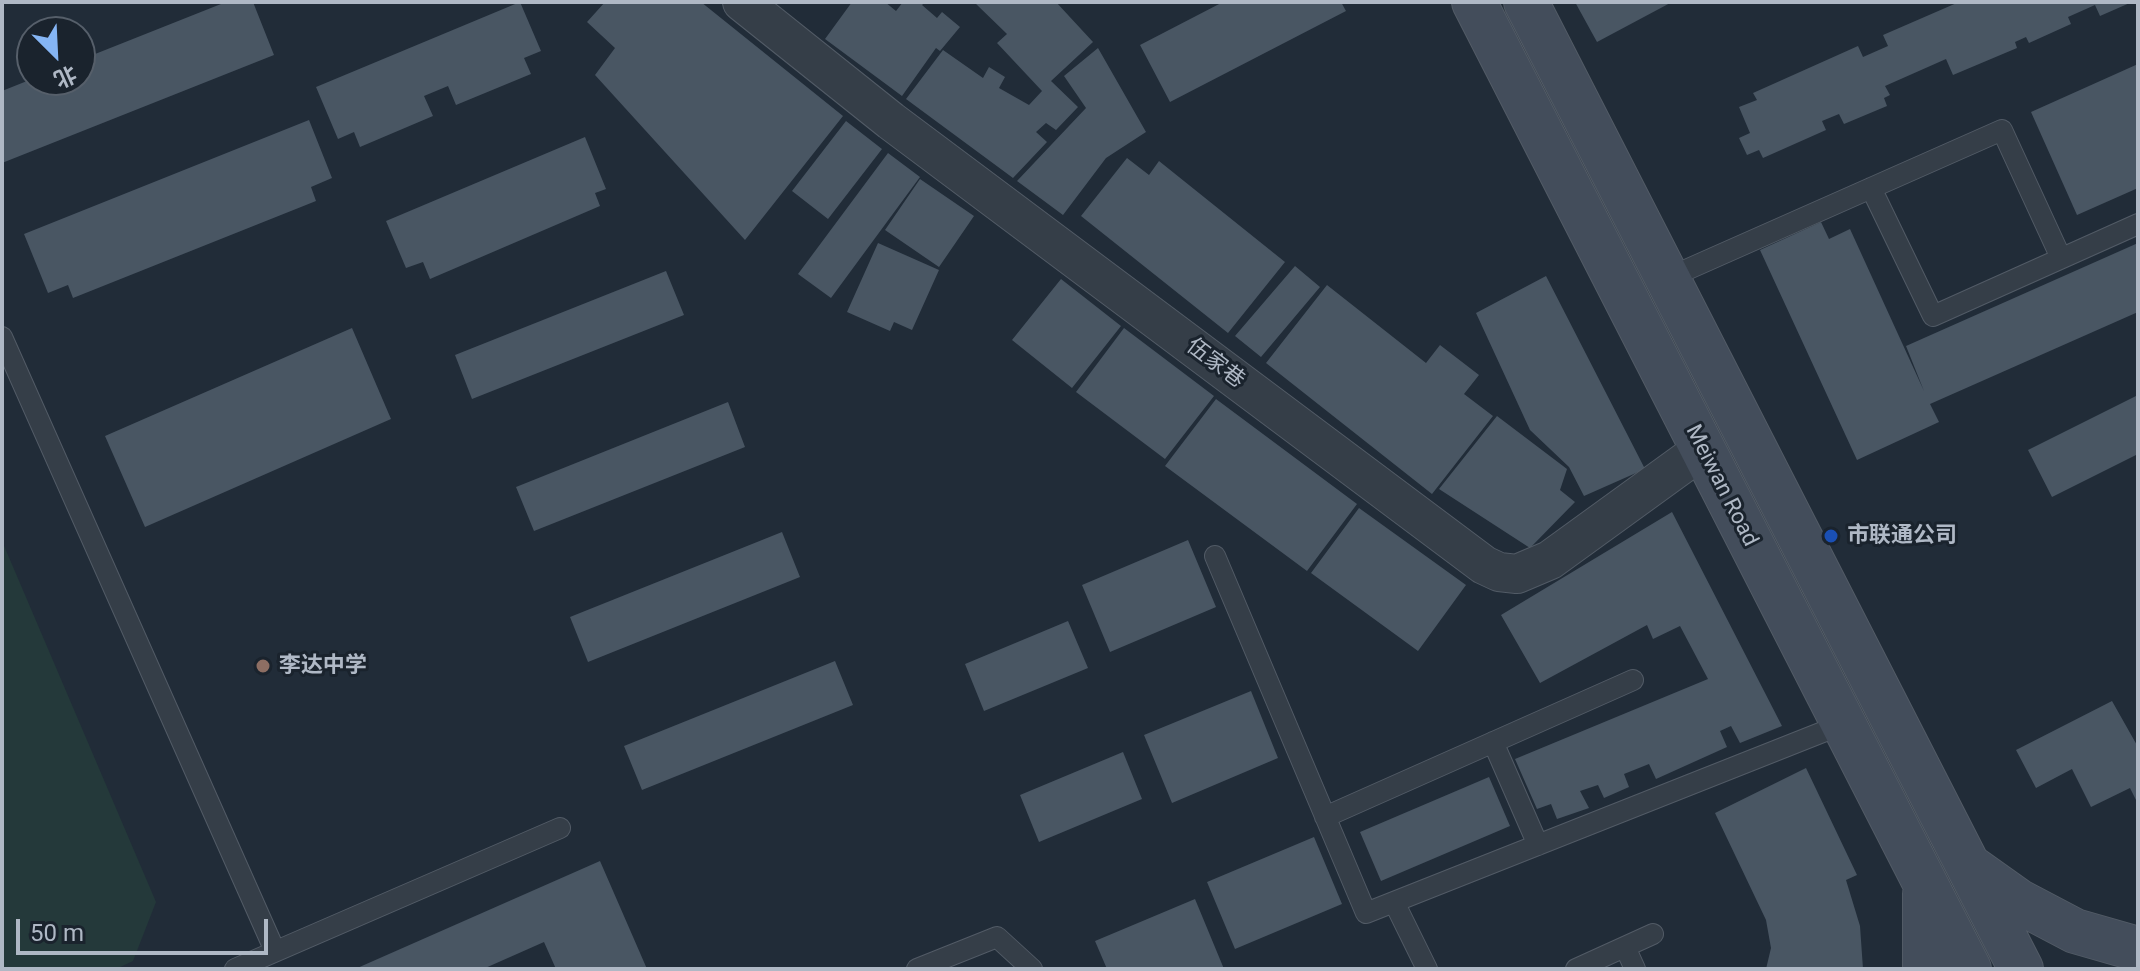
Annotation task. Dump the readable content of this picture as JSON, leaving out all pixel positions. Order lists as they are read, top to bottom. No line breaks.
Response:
{"streets":{"street":["伍家巷","Meiwan Road"]},"crossings":[["伍家巷","Meiwan Road"]],"places":["市联通公司","李达中学"],"scale_bar":"50 m","north":"bottom right"}
